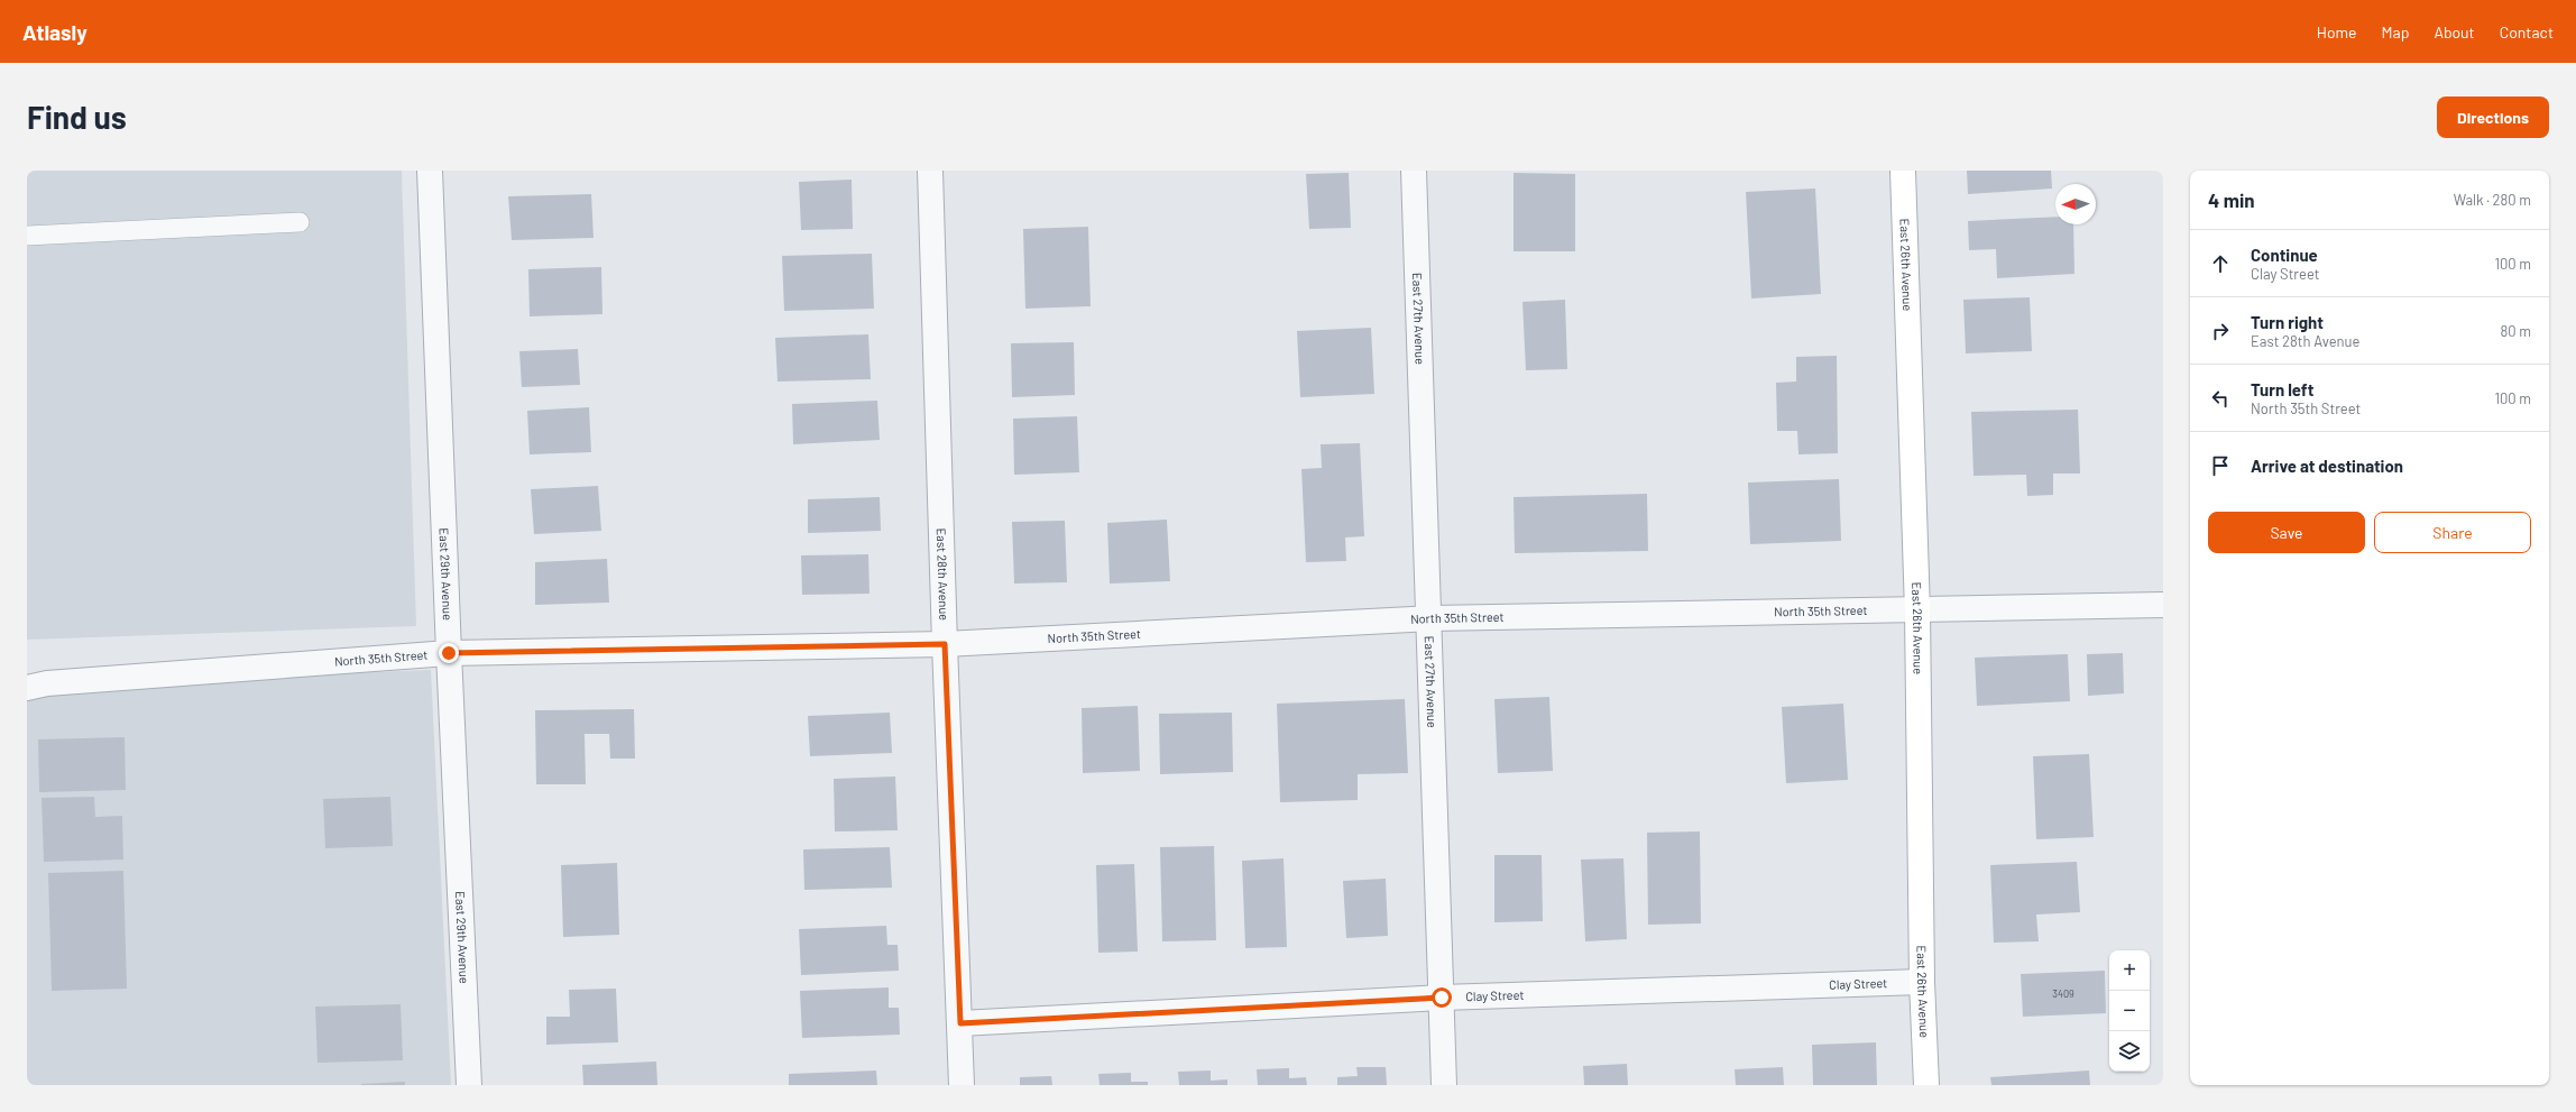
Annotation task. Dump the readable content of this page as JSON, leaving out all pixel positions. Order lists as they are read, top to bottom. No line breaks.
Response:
{"streets":{"street":["East 26th Avenue","East 27th Avenue","East 29th Avenue","East 28th Avenue","North 35th Street","Clay Street"]},"crossings":[["East 26th Avenue","North 35th Street"],["East 26th Avenue","Clay Street"],["East 27th Avenue","North 35th Street"],["East 27th Avenue","Clay Street"],["East 29th Avenue","North 35th Street"],["East 28th Avenue","North 35th Street"],["East 28th Avenue","Clay Street"]],"house_numbers":["3409"],"north":"left","page":{"header":"Atlasly","nav":["Home","Map","About","Contact"],"buttons":["Directions",["Save","Share"]],"title":"Find us","heading":["4 min","Walk · 280 m"],"list":[["Continue","Clay Street","100 m"],["Turn right","East 28th Avenue","80 m"],["Turn left","North 35th Street","100 m"],"Arrive at destination"],"map_buttons":["+","−"]}}
